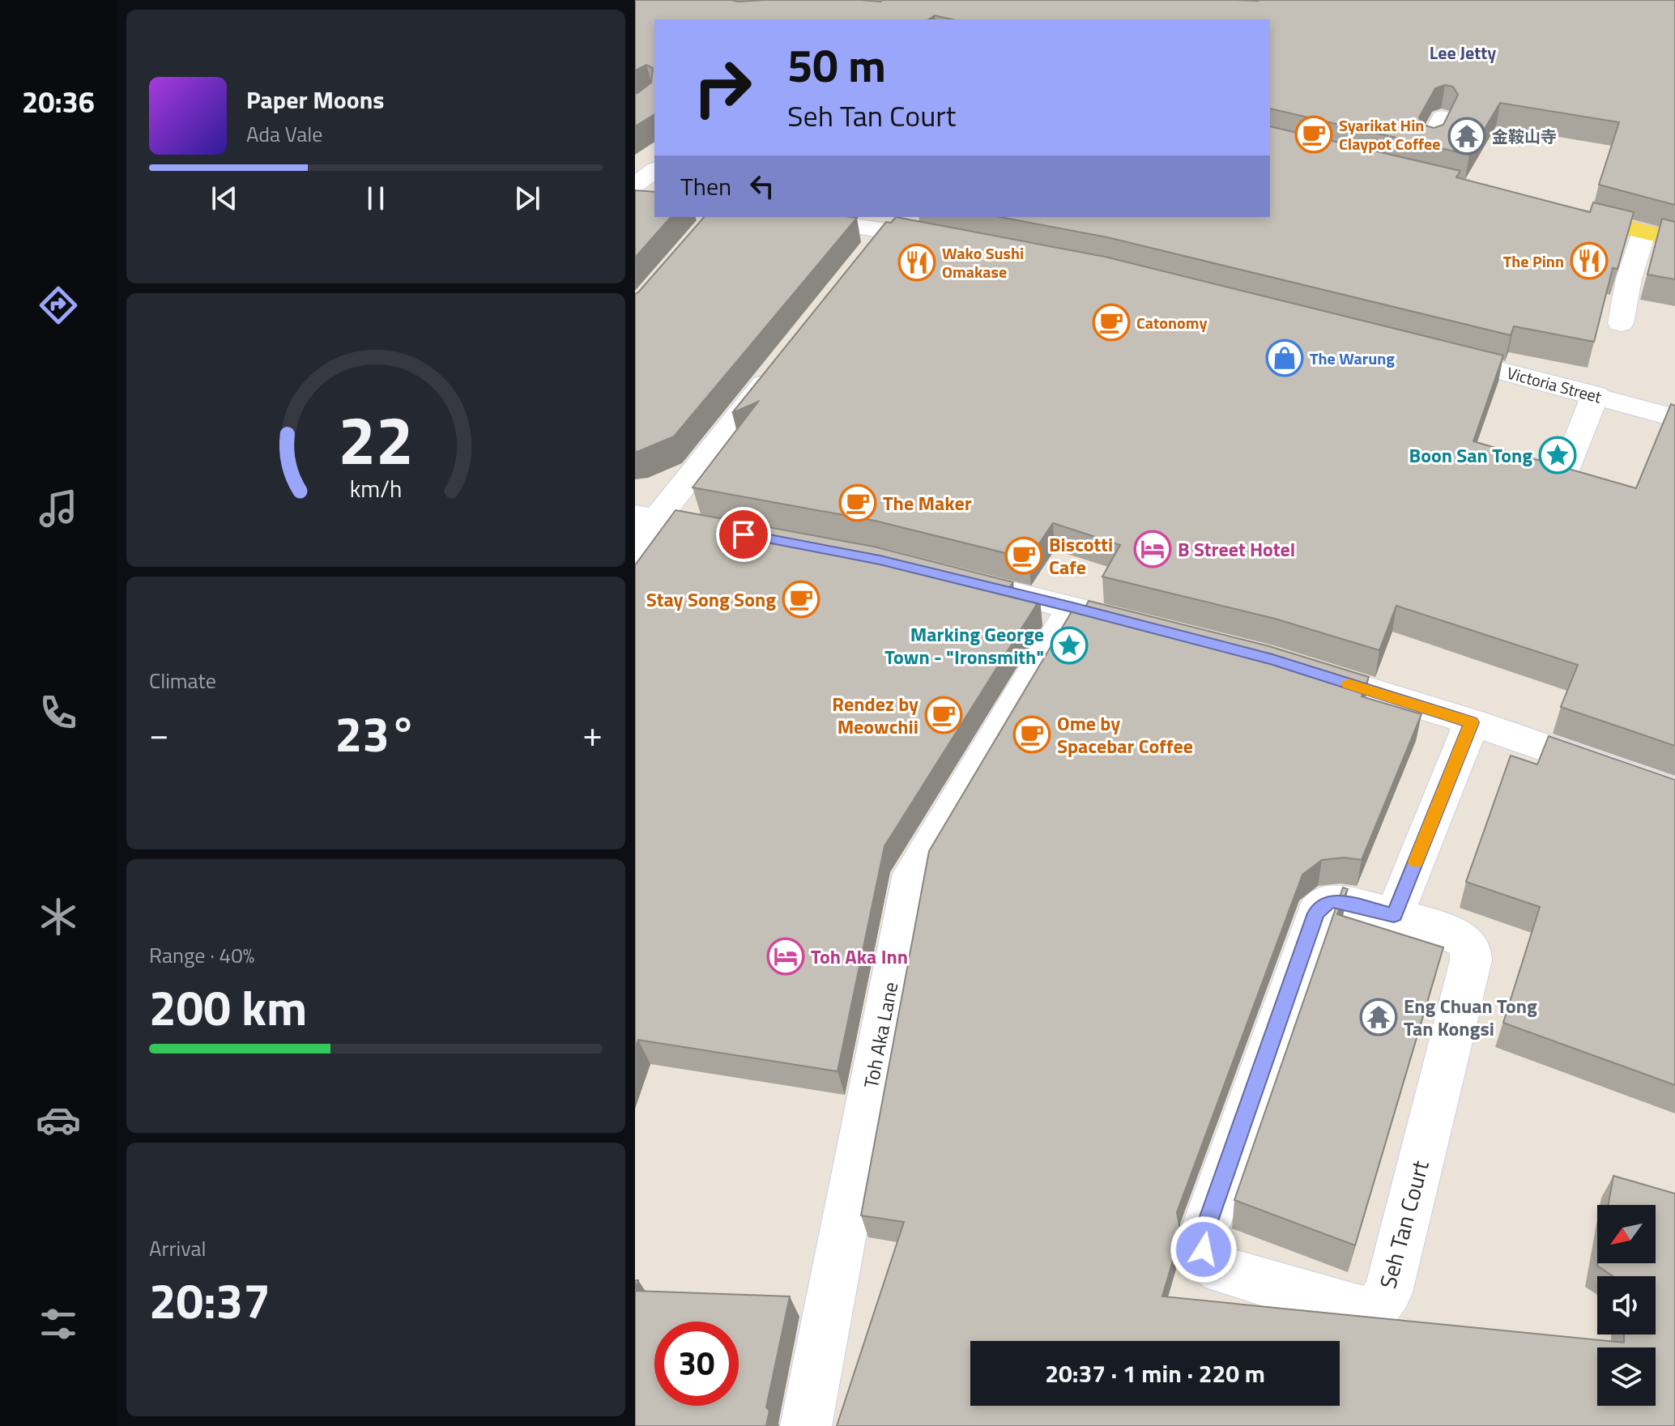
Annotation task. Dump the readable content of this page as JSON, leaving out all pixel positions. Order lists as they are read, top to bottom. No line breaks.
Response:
{"streets":{"street":["Victoria Street","Toh Aka Lane","Seh Tan Court"]},"districts":["Lee Jetty"],"places":{"cafe":["Syarikat Hin Claypot Coffee","Catonomy","The Maker","Biscotti Cafe","Stay Song Song","Rendez by Meowchii","Ome by Spacebar Coffee"],"temple":["金鞍山寺","Eng Chuan Tong Tan Kongsi"],"restaurant":["The Pinn","Wako Sushi Omakase"],"shop":["The Warung"],"place":["Boon San Tong","Marking George Town - \"Ironsmith\""],"hotel":["B Street Hotel","Toh Aka Inn"]},"north":"bottom left","page":{"tabs":"20:36","turn":["50 m","Seh Tan Court"],"song":["Paper Moons","Ada Vale"],"then":"Then","tile":["Climate",["Range · 40%","200 km"],["Arrival","20:37"]],"heat":["−","23°","+"],"limit":"30","trip":"20:37 · 1 min · 220 m","gauge":["22","km/h"]}}
